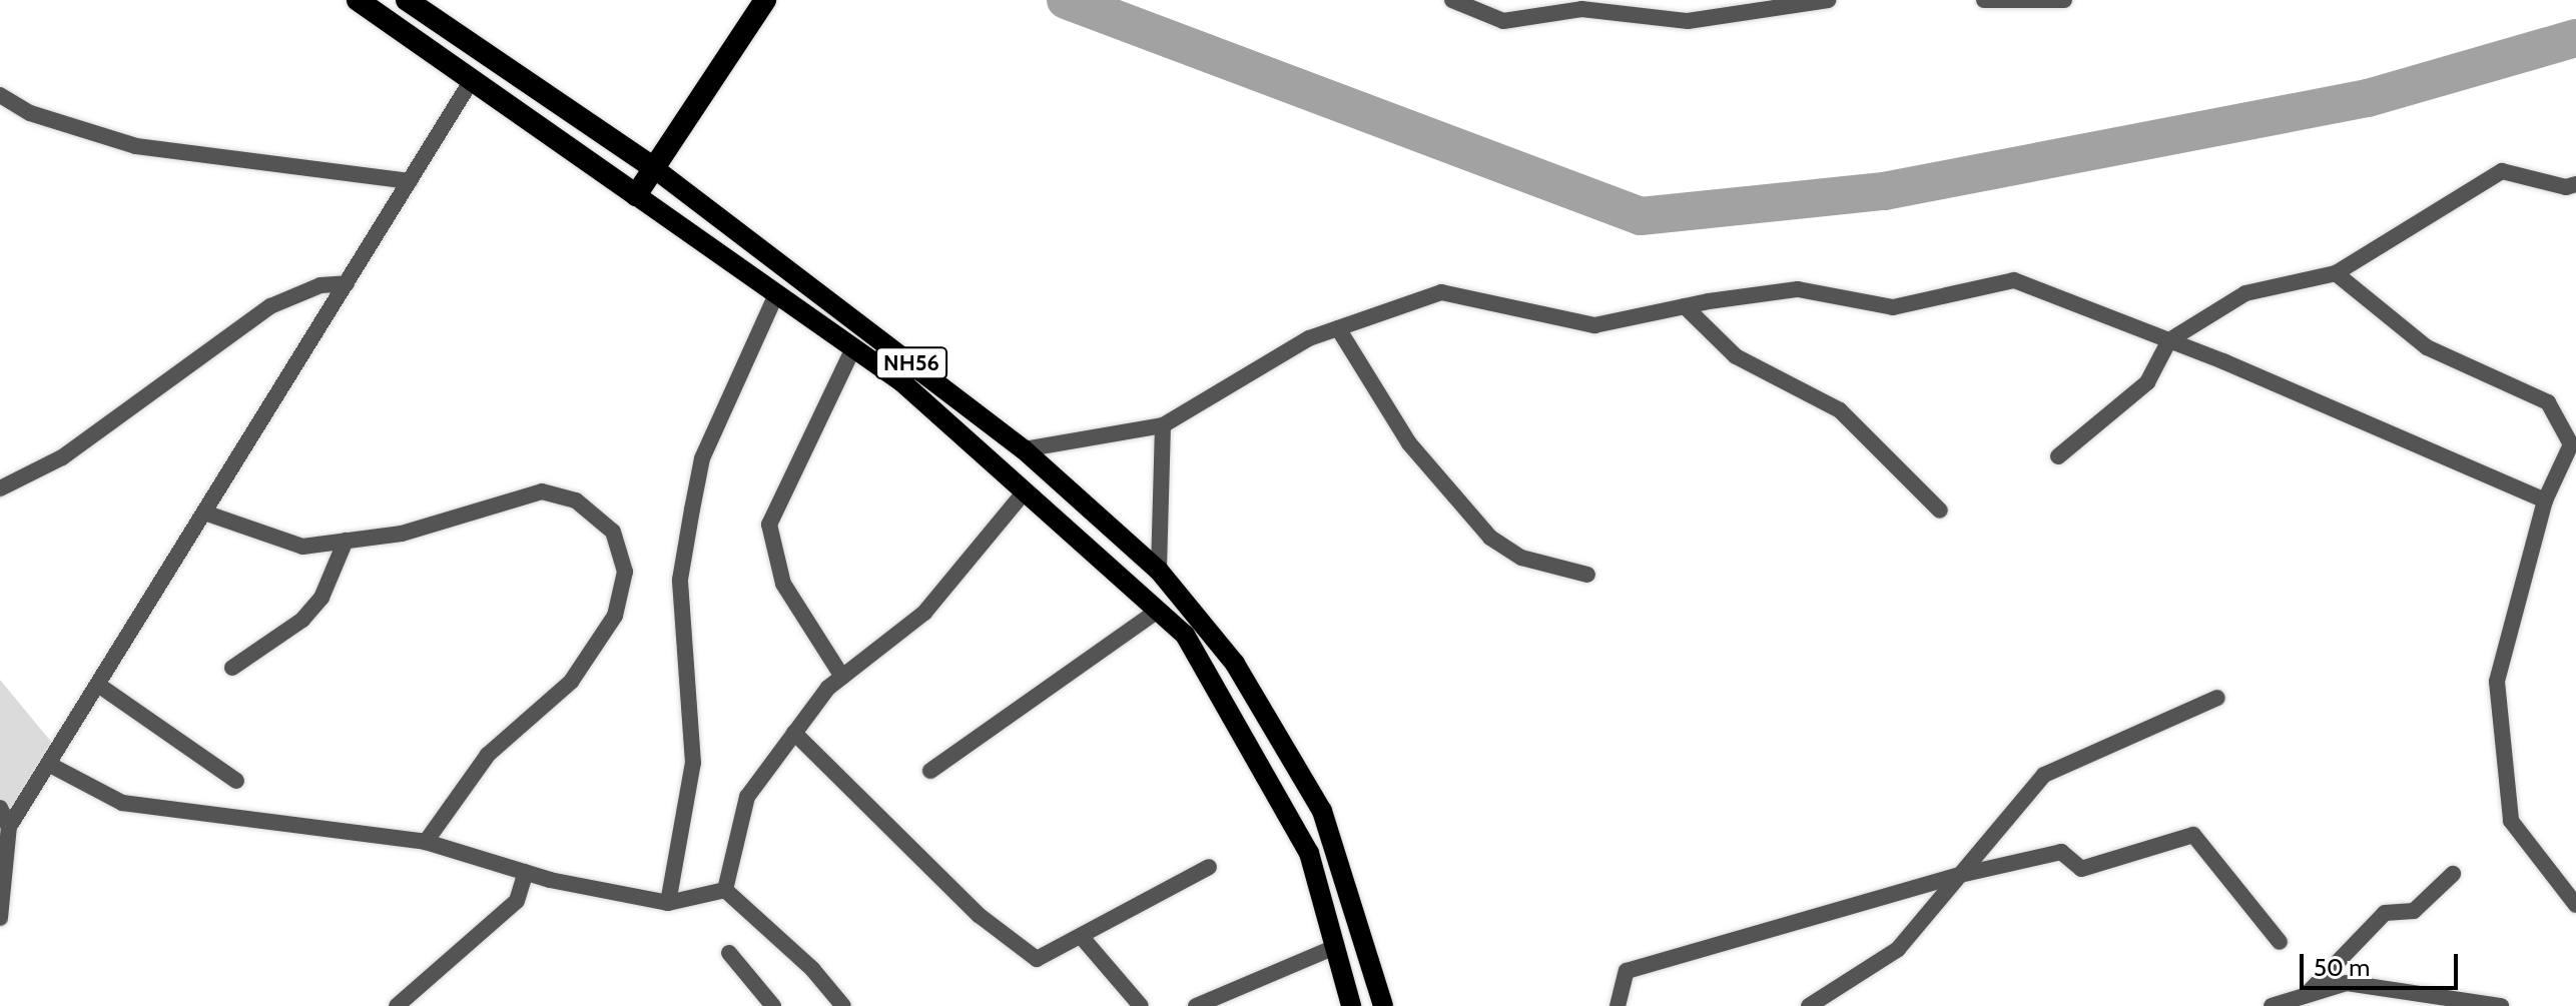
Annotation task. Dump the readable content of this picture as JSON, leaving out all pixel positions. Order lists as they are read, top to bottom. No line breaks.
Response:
{"streets":{"highway":["NH56"]},"scale_bar":"50 m"}
